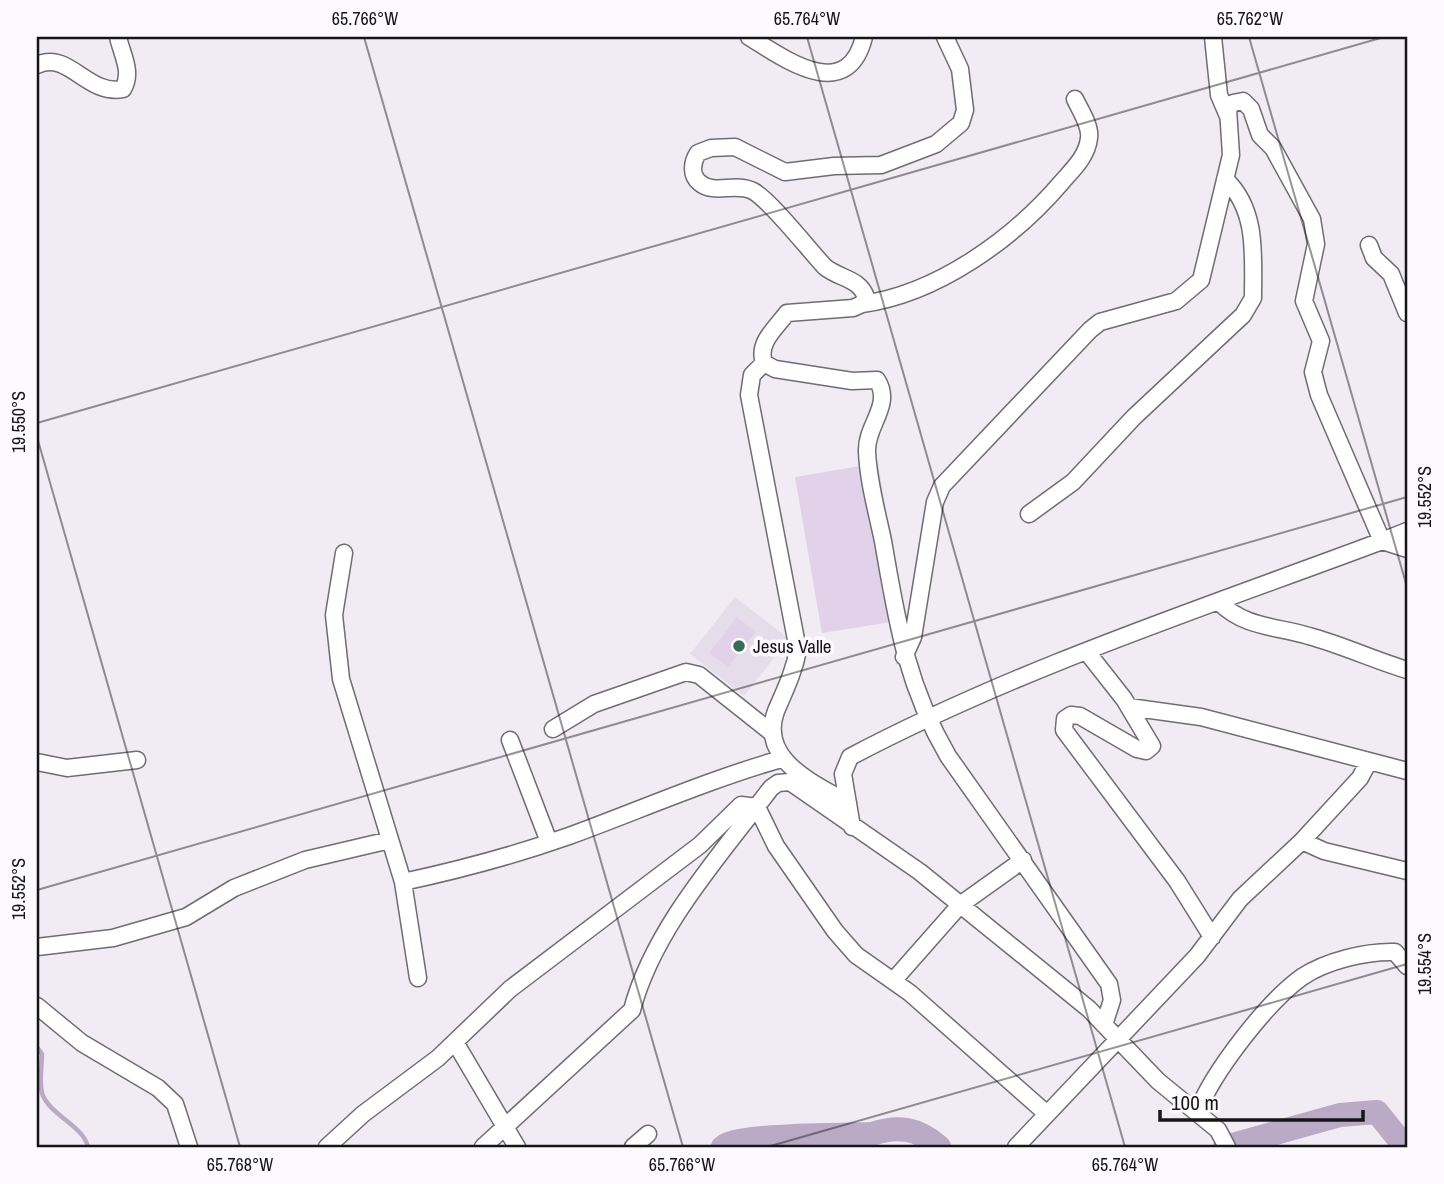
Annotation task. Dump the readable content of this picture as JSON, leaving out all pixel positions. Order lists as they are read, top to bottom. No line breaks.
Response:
{"places":["Jesus Valle"],"scale_bar":"100 m","coordinates":["65.766°W","65.764°W","65.762°W","19.550°S","19.552°S","19.554°S","65.768°W"]}
